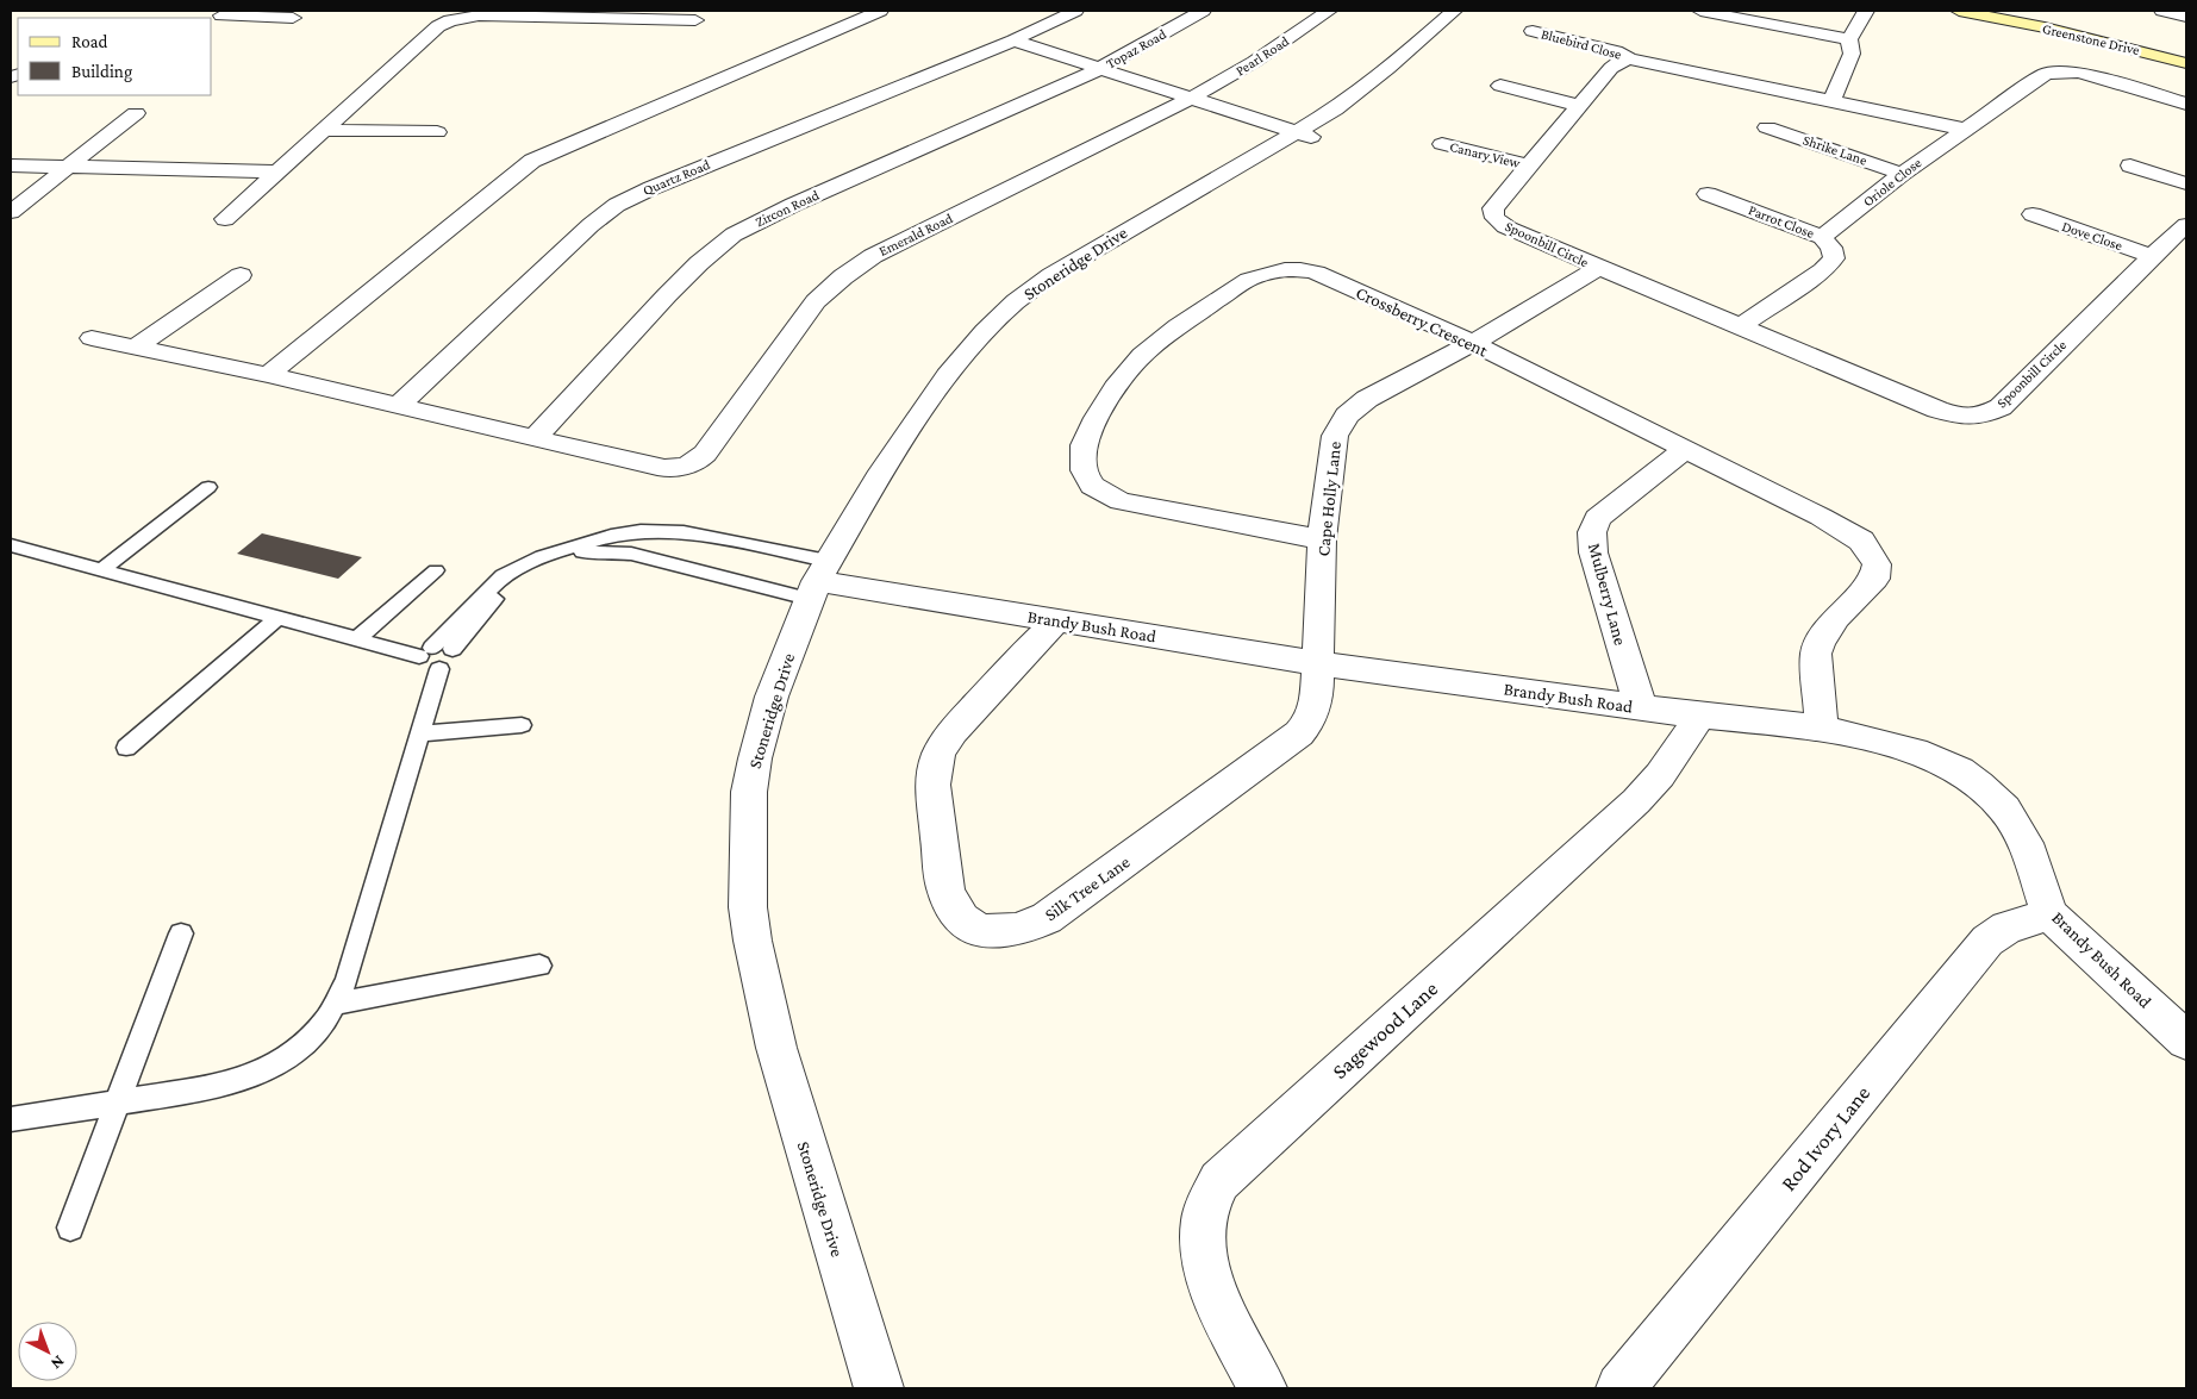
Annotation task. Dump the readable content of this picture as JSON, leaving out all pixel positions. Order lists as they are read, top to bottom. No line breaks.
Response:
{"streets":{"main road":["Greenstone Drive"],"street":["Bluebird Close","Topaz Road","Pearl Road","Shrike Lane","Canary View","Quartz Road","Oriole Close","Zircon Road","Parrot Close","Emerald Road","Dove Close","Spoonbill Circle","Stoneridge Drive","Crossberry Crescent","Cape Holly Lane","Mulberry Lane","Brandy Bush Road","Silk Tree Lane","Sagewood Lane","Rod Ivory Lane"]},"crossings":[["Bluebird Close","Spoonbill Circle"],["Topaz Road","Zircon Road"],["Pearl Road","Emerald Road"],["Shrike Lane","Oriole Close"],["Canary View","Spoonbill Circle"],["Oriole Close","Parrot Close"],["Zircon Road","Emerald Road"],["Parrot Close","Spoonbill Circle"],["Dove Close","Spoonbill Circle"],["Spoonbill Circle","Cape Holly Lane"],["Stoneridge Drive","Brandy Bush Road"],["Crossberry Crescent","Cape Holly Lane"],["Crossberry Crescent","Mulberry Lane"],["Crossberry Crescent","Brandy Bush Road"],["Cape Holly Lane","Brandy Bush Road"],["Cape Holly Lane","Silk Tree Lane"],["Mulberry Lane","Brandy Bush Road"],["Brandy Bush Road","Silk Tree Lane"],["Brandy Bush Road","Sagewood Lane"],["Brandy Bush Road","Rod Ivory Lane"]],"legend":["Road","Building"],"north":"bottom right"}
